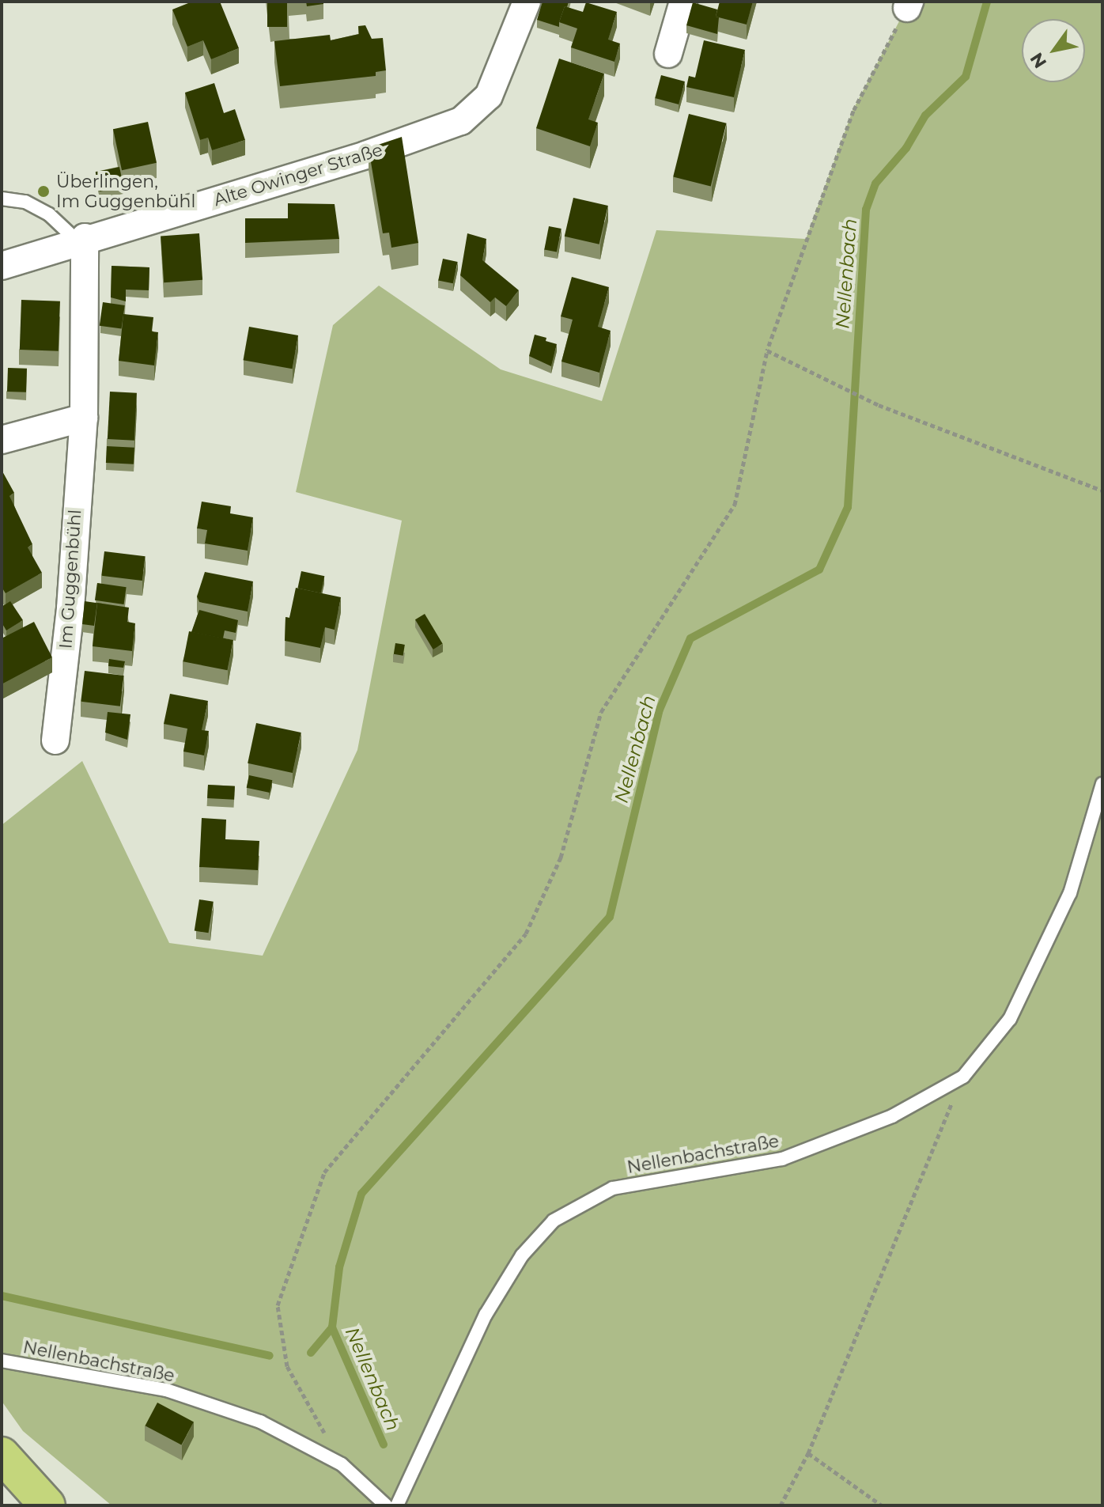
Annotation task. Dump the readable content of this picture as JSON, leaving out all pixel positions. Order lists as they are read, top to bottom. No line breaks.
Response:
{"streets":{"street":["Alte Owinger Straße","Im Guggenbühl"],"lane":["Nellenbachstraße"]},"crossings":[["Alte Owinger Straße","Im Guggenbühl"]],"water":["Nellenbach"],"places":["Überlingen, Im Guggenbühl"],"north":"bottom left"}
